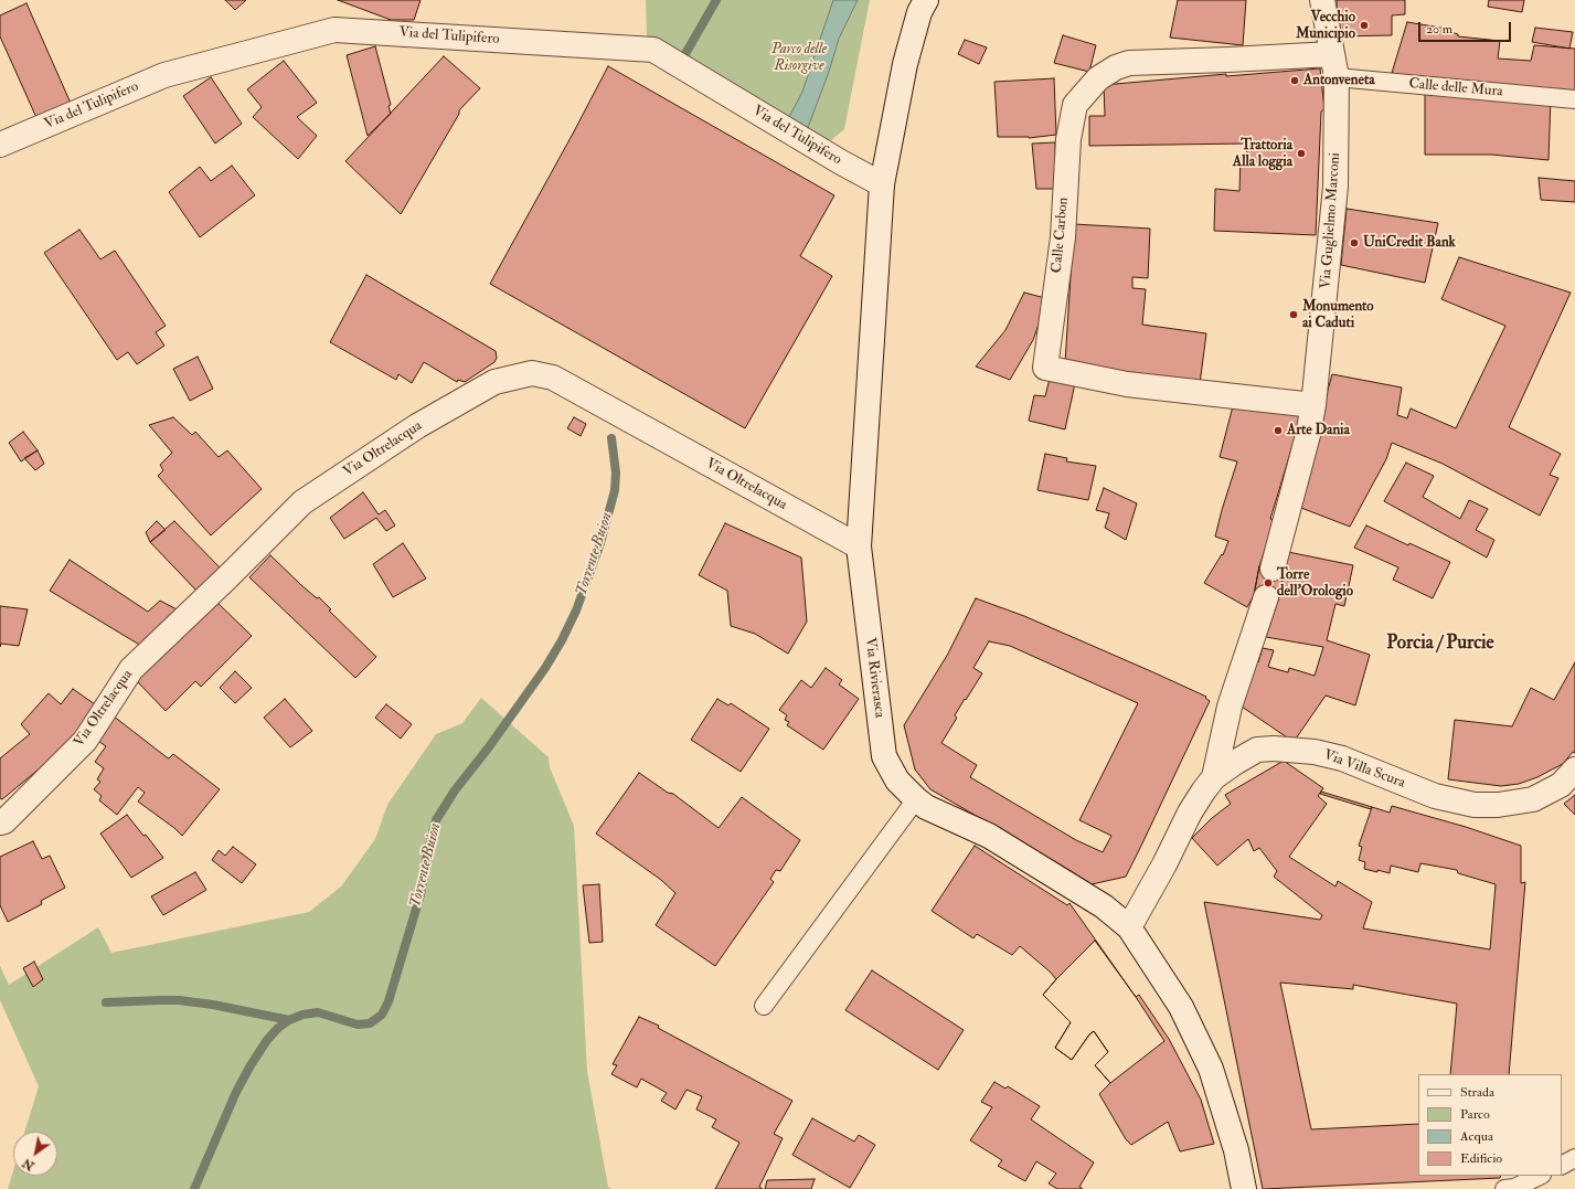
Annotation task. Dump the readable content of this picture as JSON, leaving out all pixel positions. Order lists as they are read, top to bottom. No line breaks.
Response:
{"streets":{"street":["Via del Tulipifero","Via Guglielmo Marconi","Calle Carbon","Via Oltrelacqua","Via Rivierasca","Via Villa Scura"],"lane":["Calle delle Mura"]},"crossings":[["Via del Tulipifero","Via Rivierasca"],["Calle delle Mura","Via Guglielmo Marconi"],["Via Guglielmo Marconi","Calle Carbon"],["Via Oltrelacqua","Via Rivierasca"],["Via Rivierasca","Via Villa Scura"]],"districts":["Porcia / Purcie"],"water":["Torrente Buion"],"parks":["Parco delle Risorgive"],"places":["Vecchio Municipio","Antonveneta","Trattoria Alla loggia","UniCredit Bank","Monumento ai Caduti","Arte Dania","Torre dell'Orologio"],"legend":["Strada","Parco","Acqua","Edificio"],"scale_bar":"20 m","north":"bottom left"}
